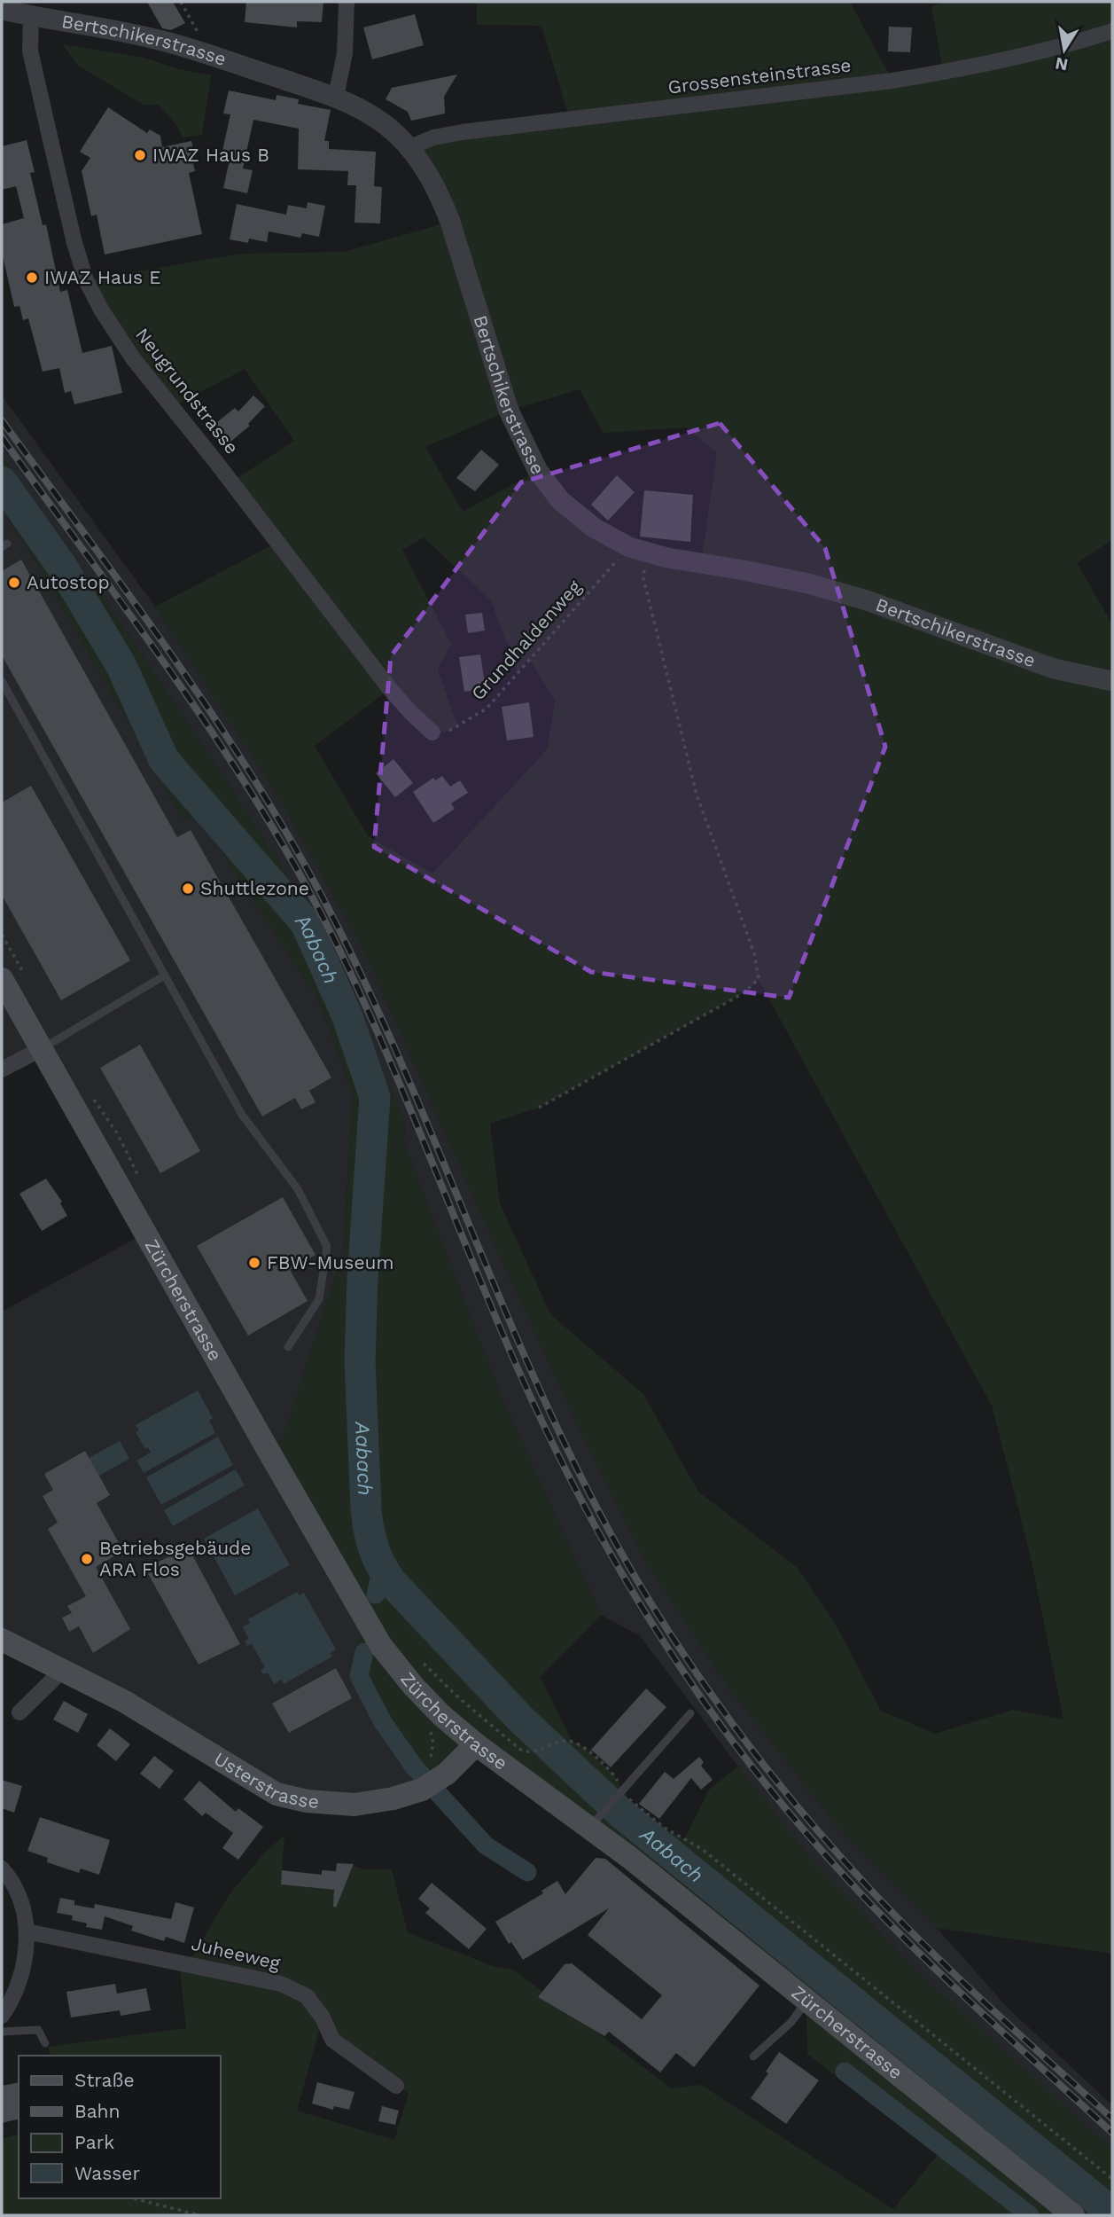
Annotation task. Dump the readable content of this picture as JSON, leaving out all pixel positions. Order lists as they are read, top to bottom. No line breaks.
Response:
{"streets":{"main road":["Zürcherstrasse","Usterstrasse"],"street":["Bertschikerstrasse","Grossensteinstrasse","Neugrundstrasse","Juheeweg"],"path":["Grundhaldenweg"]},"crossings":[["Bertschikerstrasse","Grossensteinstrasse"],["Bertschikerstrasse","Neugrundstrasse"],["Bertschikerstrasse","Grundhaldenweg"],["Neugrundstrasse","Grundhaldenweg"],["Zürcherstrasse","Usterstrasse"]],"water":["Aabach"],"places":["IWAZ Haus B","IWAZ Haus E","Autostop","Shuttlezone","FBW-Museum","Betriebsgebäude ARA Flos"],"legend":["Straße","Bahn","Park","Wasser"],"north":"bottom"}
